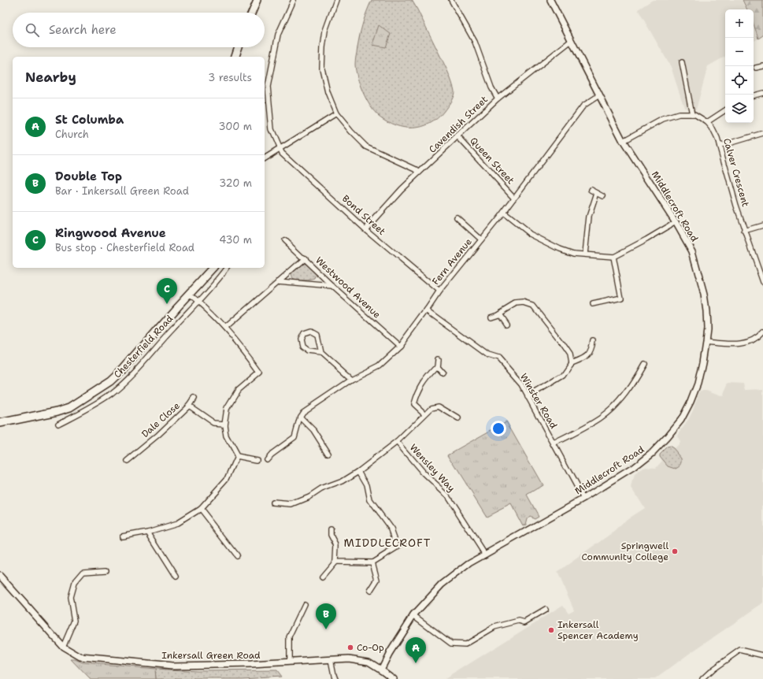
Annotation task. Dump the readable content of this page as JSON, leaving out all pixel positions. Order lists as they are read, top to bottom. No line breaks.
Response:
{"streets":{"highway":["Chesterfield Road"],"street":["Cavendish Street","Queen Street","Calver Crescent","Middlecroft Road","Bond Street","Fern Avenue","Westwood Avenue","Winster Road","Dale Close","Wensley Way","Inkersall Green Road"]},"crossings":[["Cavendish Street","Queen Street"],["Cavendish Street","Middlecroft Road"],["Cavendish Street","Bond Street"],["Queen Street","Fern Avenue"],["Middlecroft Road","Fern Avenue"],["Middlecroft Road","Winster Road"],["Middlecroft Road","Wensley Way"],["Middlecroft Road","Inkersall Green Road"],["Bond Street","Fern Avenue"],["Fern Avenue","Westwood Avenue"],["Fern Avenue","Winster Road"]],"districts":["MIDDLECROFT"],"places":["Springwell Community College","Inkersall Spencer Academy","Co-Op"],"page":{"map_buttons":["+","−"],"search":"Search here","heading":["Nearby","3 results"],"list":[{"mark":"A","name":"St Columba","note":"Church","value":"300 m"},{"mark":"B","name":"Double Top","note":"Bar · Inkersall Green Road","value":"320 m"},{"mark":"C","name":"Ringwood Avenue","note":"Bus stop · Chesterfield Road","value":"430 m"}],"pins":["C","B","A"]}}
